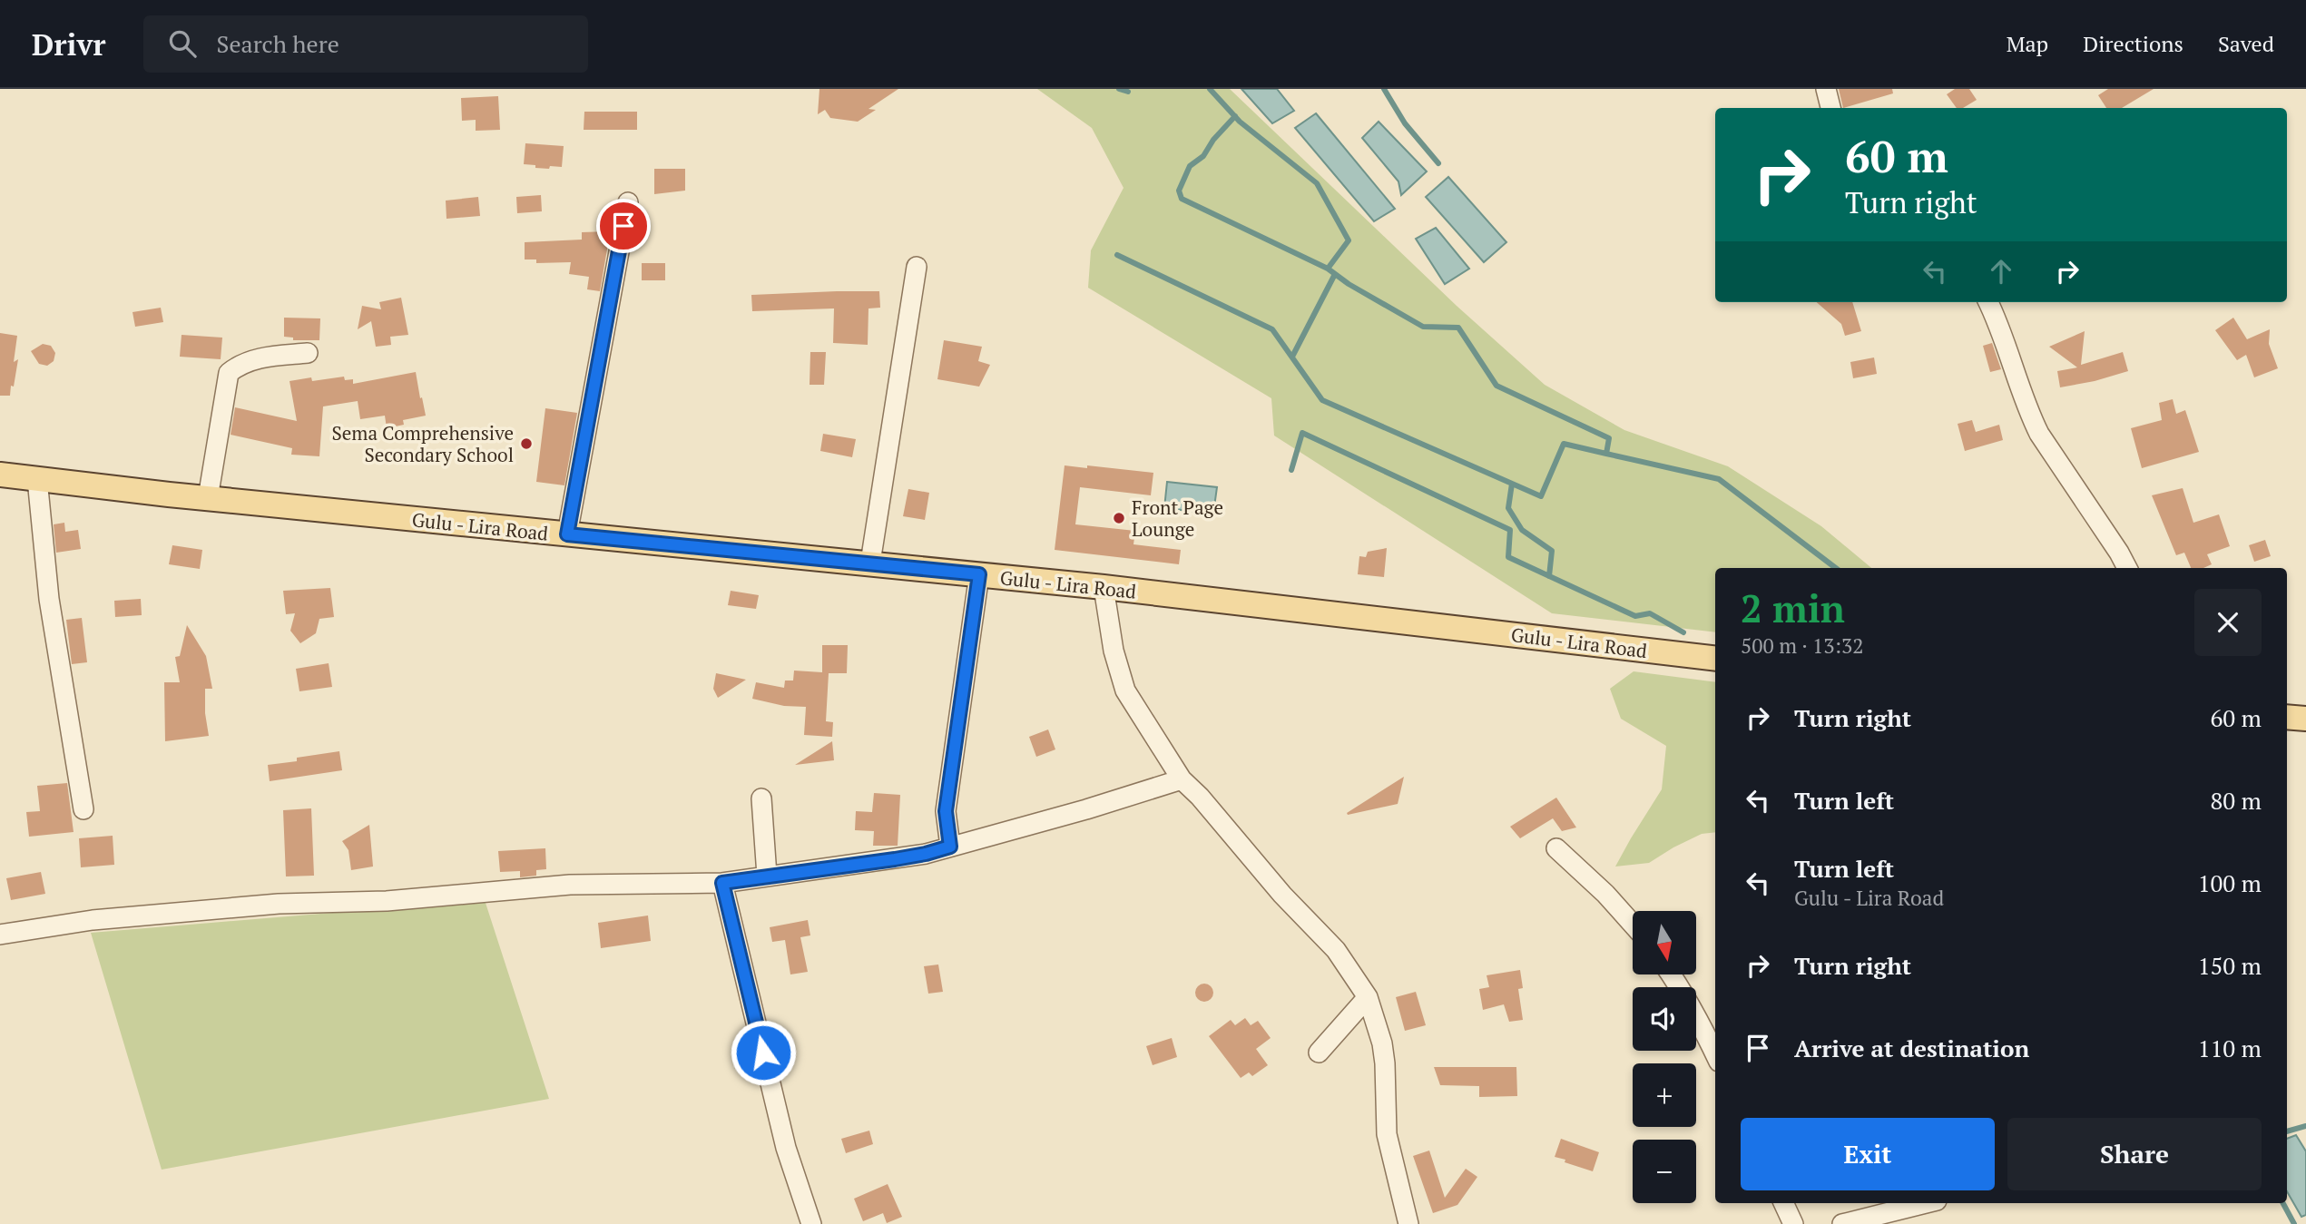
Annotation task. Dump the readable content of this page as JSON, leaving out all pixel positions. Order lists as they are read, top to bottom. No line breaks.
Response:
{"streets":{"main road":["Gulu - Lira Road"]},"places":["Sema Comprehensive Secondary School","Front Page Lounge"],"north":"bottom","page":{"header":"Drivr","search":"Search here","nav":["Map","Directions","Saved"],"turn":["60 m","Turn right"],"heading":["2 min","500 m · 13:32"],"list":[{"name":"Turn right","value":"60 m"},{"name":"Turn left","value":"80 m"},{"name":"Turn left","note":"Gulu - Lira Road","value":"100 m"},{"name":"Turn right","value":"150 m"},{"name":"Arrive at destination","value":"110 m"}],"map_buttons":["+","−"],"buttons":["Exit","Share"]}}
